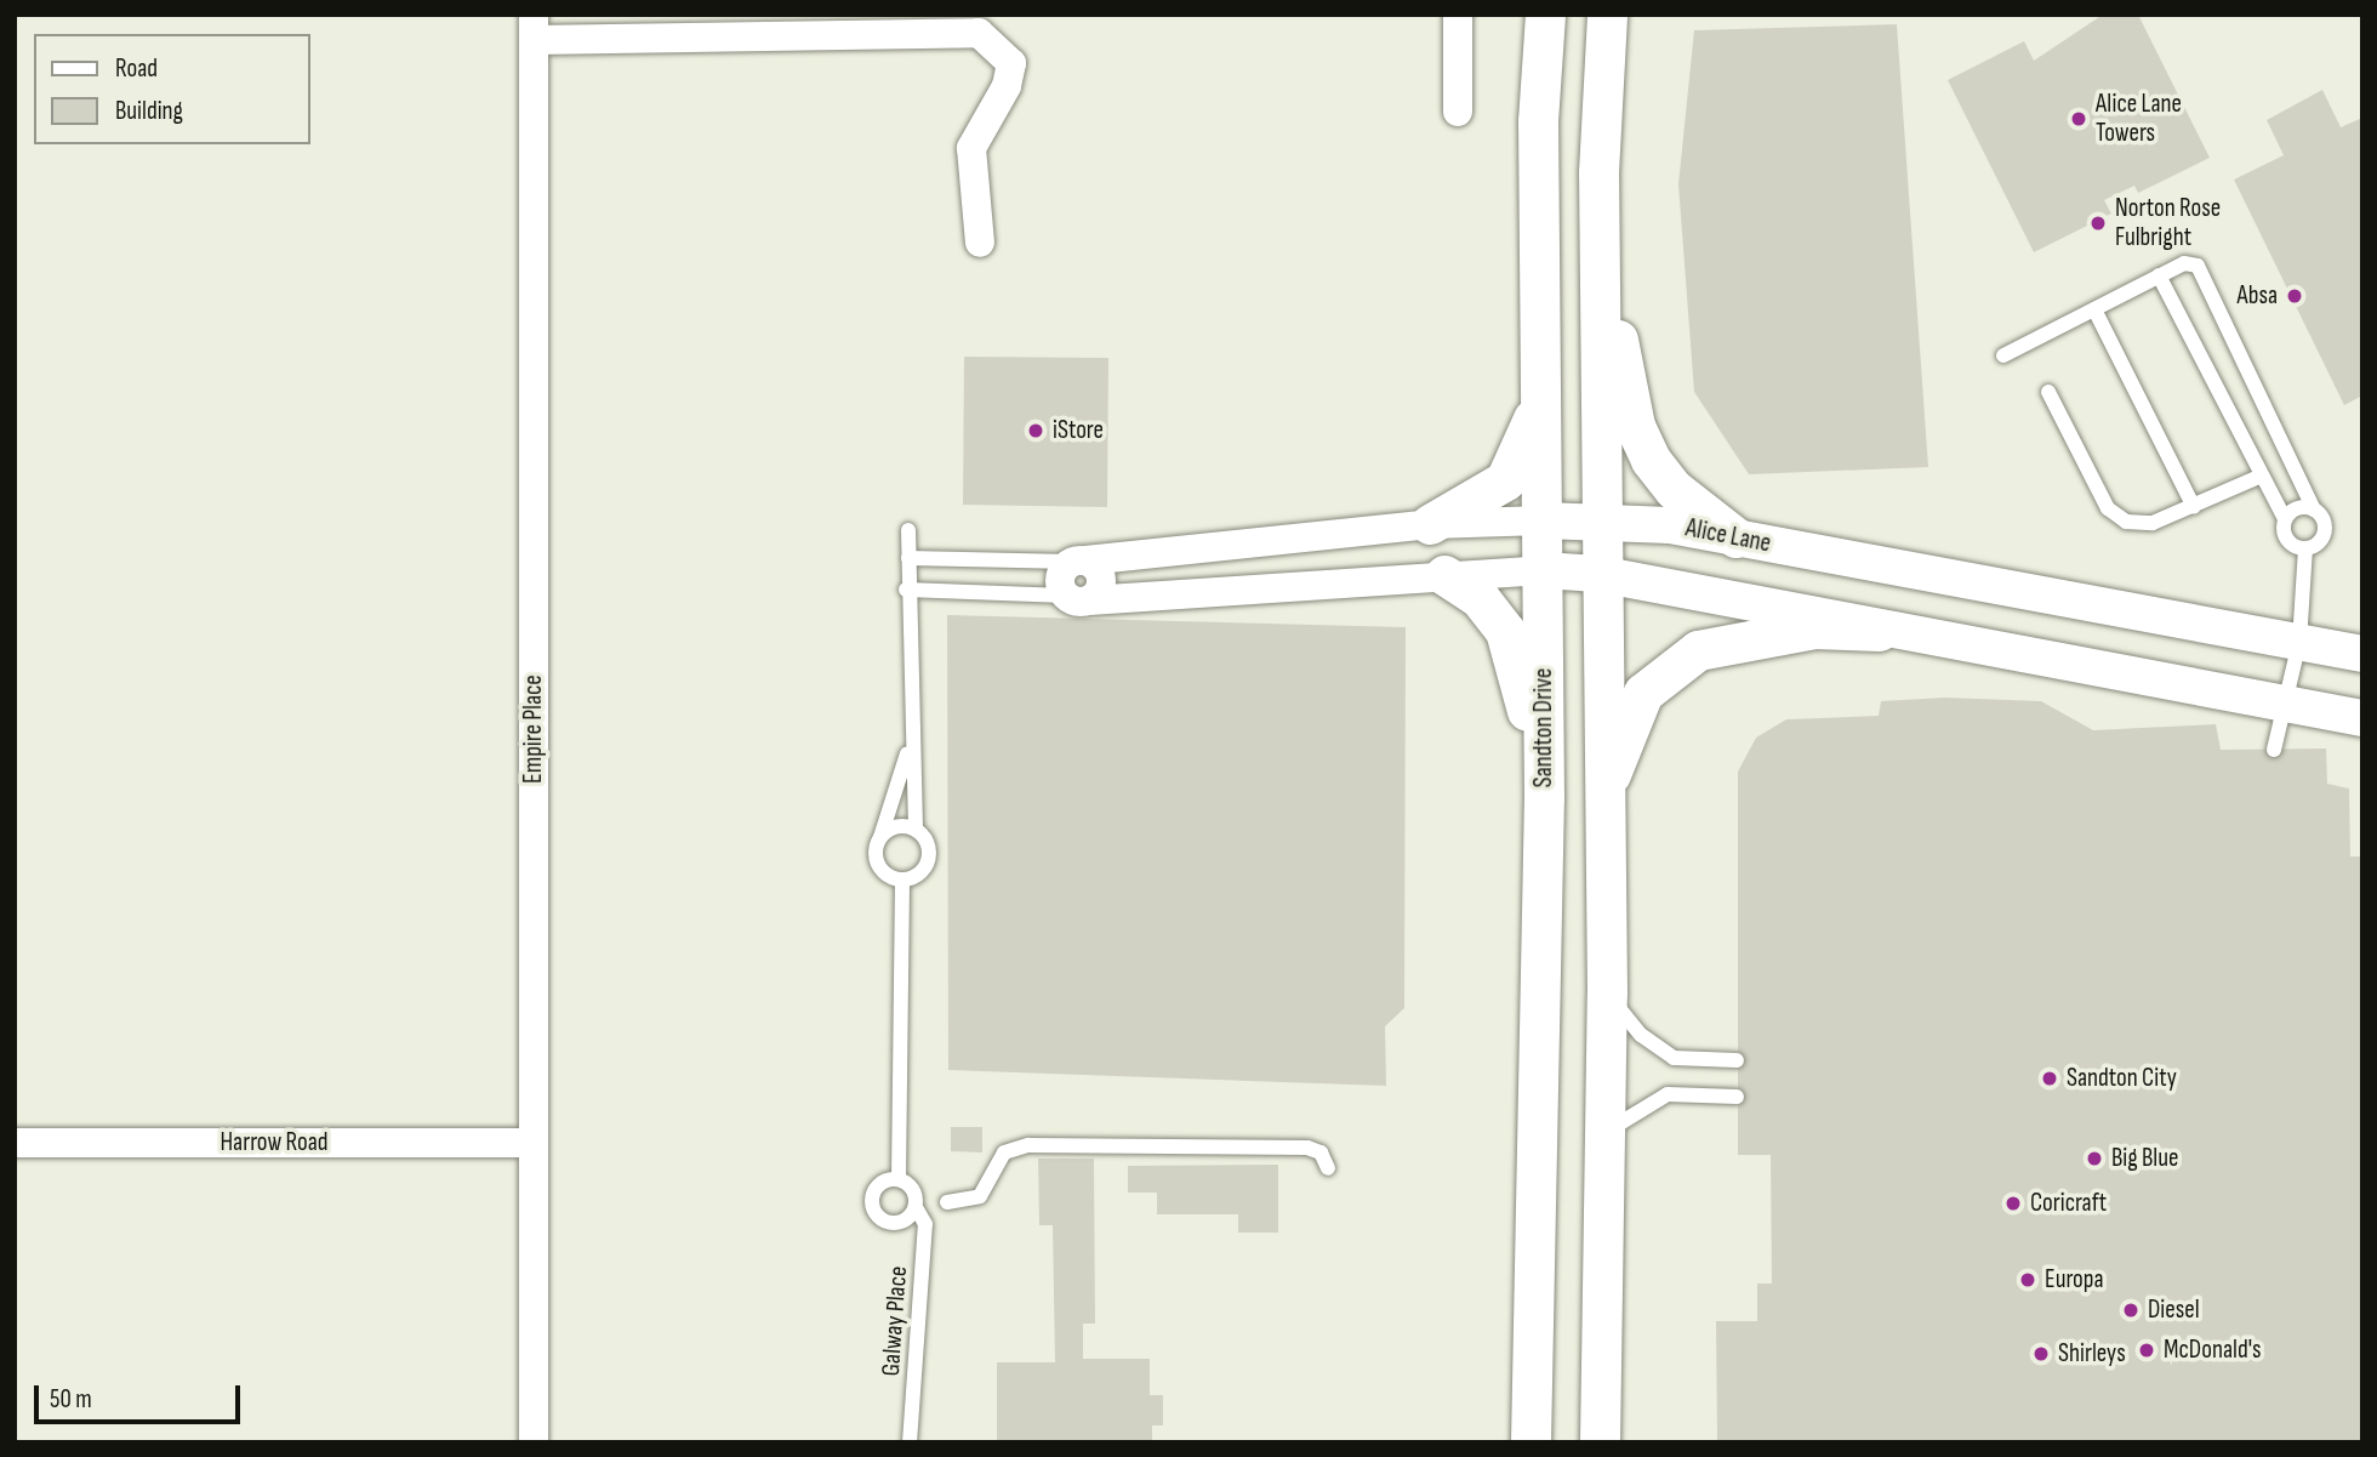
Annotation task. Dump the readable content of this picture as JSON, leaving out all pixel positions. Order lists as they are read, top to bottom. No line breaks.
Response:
{"streets":{"main road":["Sandton Drive"],"street":["Alice Lane","Empire Place","Harrow Road"],"lane":["Galway Place"]},"crossings":[["Alice Lane","Sandton Drive"],["Empire Place","Harrow Road"]],"places":["Alice Lane Towers","Norton Rose Fulbright","Absa","iStore","Sandton City","Big Blue","Coricraft","Europa","Diesel","McDonald's","Shirleys"],"legend":["Road","Building"],"scale_bar":"50 m"}
